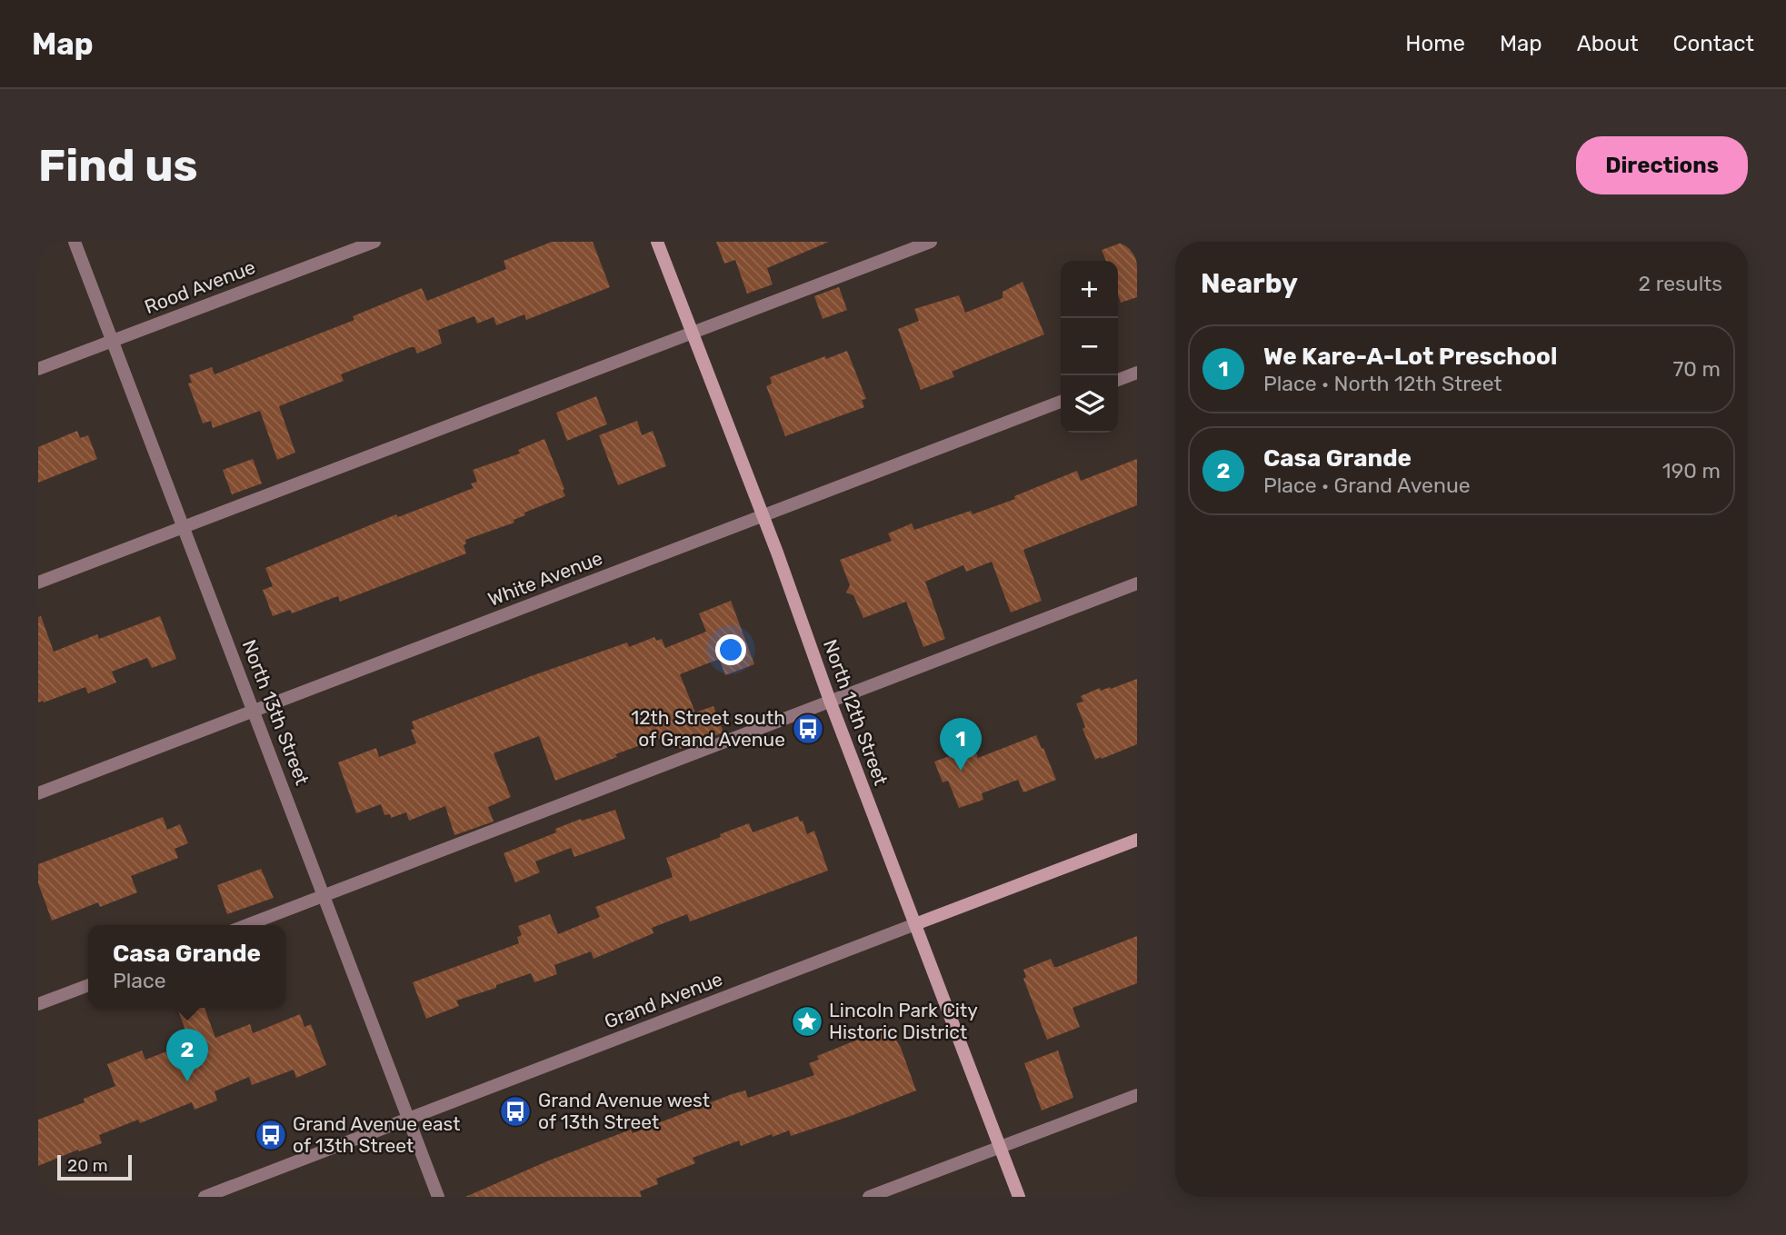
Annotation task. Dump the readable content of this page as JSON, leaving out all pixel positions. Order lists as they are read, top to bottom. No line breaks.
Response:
{"streets":{"main road":["North 12th Street","Grand Avenue"],"street":["Rood Avenue","White Avenue","North 13th Street"]},"crossings":[["Rood Avenue","North 13th Street"],["White Avenue","North 13th Street"],["White Avenue","North 12th Street"],["North 13th Street","Grand Avenue"],["North 12th Street","Grand Avenue"]],"places":{"bus stop":["12th Street south of Grand Avenue","Grand Avenue west of 13th Street","Grand Avenue east of 13th Street"],"place":["Lincoln Park City Historic District"]},"scale_bar":"20 m","page":{"header":"Map","nav":["Home","Map","About","Contact"],"buttons":"Directions","title":"Find us","heading":["Nearby","2 results"],"map_buttons":["+","−"],"list":[{"mark":"1","name":"We Kare-A-Lot Preschool","note":"Place · North 12th Street","value":"70 m"},{"mark":"2","name":"Casa Grande","note":"Place · Grand Avenue","value":"190 m"}],"pins":["1","2"],"popup":["Casa Grande","Place"],"scale":"20 m"}}
